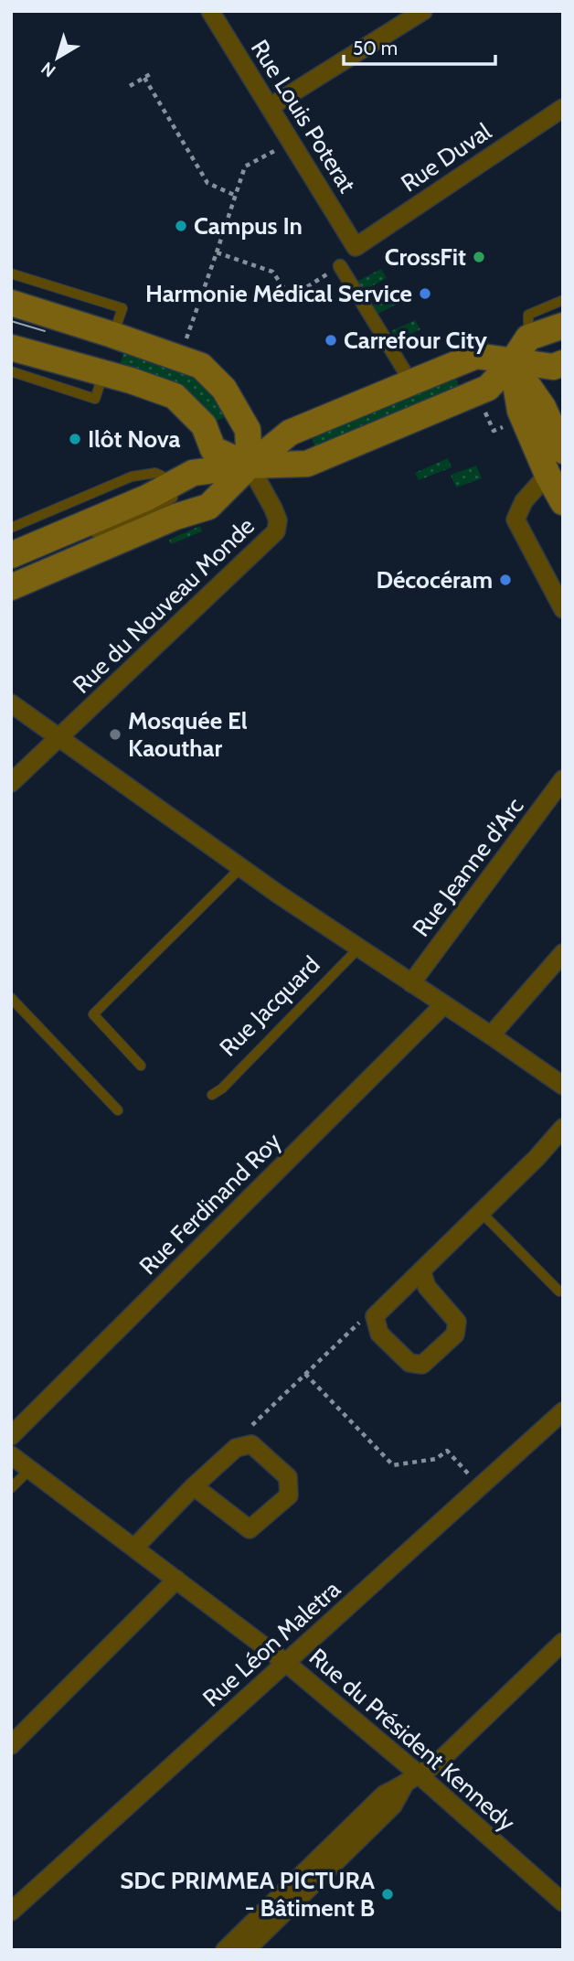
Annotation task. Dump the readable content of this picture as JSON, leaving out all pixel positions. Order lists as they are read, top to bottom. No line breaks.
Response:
{"streets":{"street":["Rue Louis Poterat","Rue Duval","Rue du Nouveau Monde","Rue Jeanne d'Arc","Rue Jacquard","Rue Ferdinand Roy","Rue Léon Maletra","Rue du Président Kennedy"]},"crossings":[["Rue Louis Poterat","Rue Duval"],["Rue du Nouveau Monde","Rue Jacquard"],["Rue Jeanne d'Arc","Rue Jacquard"],["Rue Jacquard","Rue Ferdinand Roy"],["Rue Léon Maletra","Rue du Président Kennedy"]],"places":["Campus In","CrossFit","Harmonie Médical Service","Carrefour City","Ilôt Nova","Décocéram","Mosquée El Kaouthar","SDC PRIMMEA PICTURA - Bâtiment B"],"scale_bar":"50 m","north":"bottom left"}
